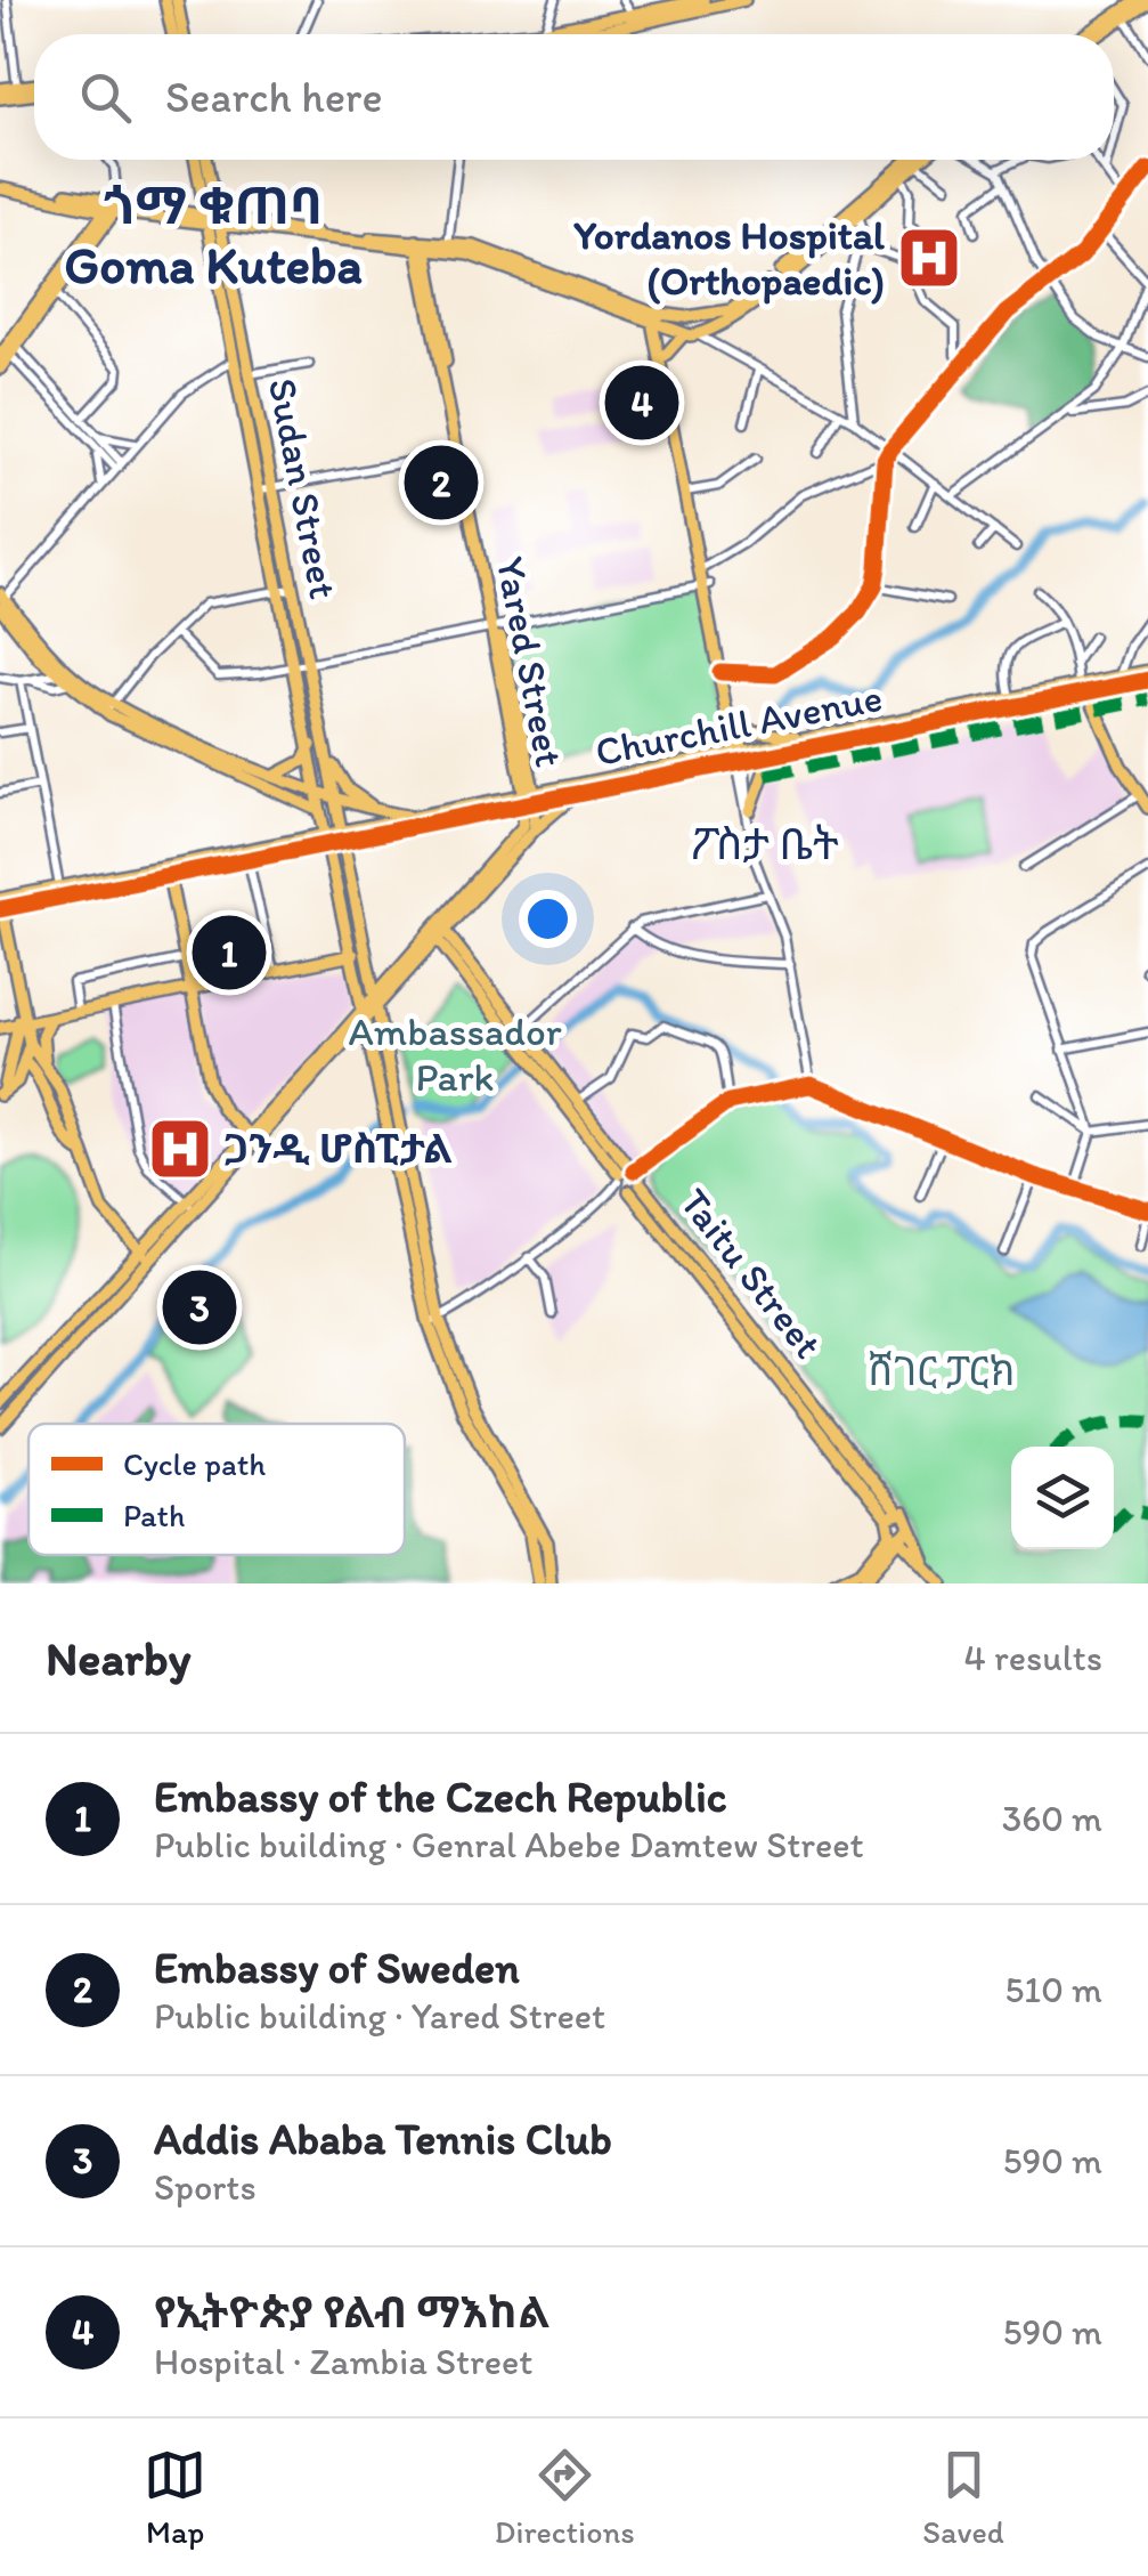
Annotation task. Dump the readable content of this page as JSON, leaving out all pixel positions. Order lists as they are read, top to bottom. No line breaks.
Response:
{"streets":{"main road":["Sudan Street","Yared Street","Churchill Avenue","Taitu Street"]},"crossings":[["Sudan Street","Churchill Avenue"],["Yared Street","Churchill Avenue"]],"districts":["ጎማ ቁጠባ Goma Kuteba","ፖስታ ቤት"],"parks":["Ambassador Park","ሸገር ፓርክ"],"places":{"hospital":["Yordanos Hospital (Orthopaedic)","ጋንዲ ሆስፒታል"]},"legend":["Cycle path","Path"],"page":{"search":"Search here","pins":["4","2","1","3"],"heading":["Nearby","4 results"],"list":[{"mark":"1","name":"Embassy of the Czech Republic","note":"Public building · Genral Abebe Damtew Street","value":"360 m"},{"mark":"2","name":"Embassy of Sweden","note":"Public building · Yared Street","value":"510 m"},{"mark":"3","name":"Addis Ababa Tennis Club","note":"Sports","value":"590 m"},{"mark":"4","name":"የኢትዮጵያ የልብ ማእከል","note":"Hospital · Zambia Street","value":"590 m"}],"nav":["Map","Directions","Saved"]}}
